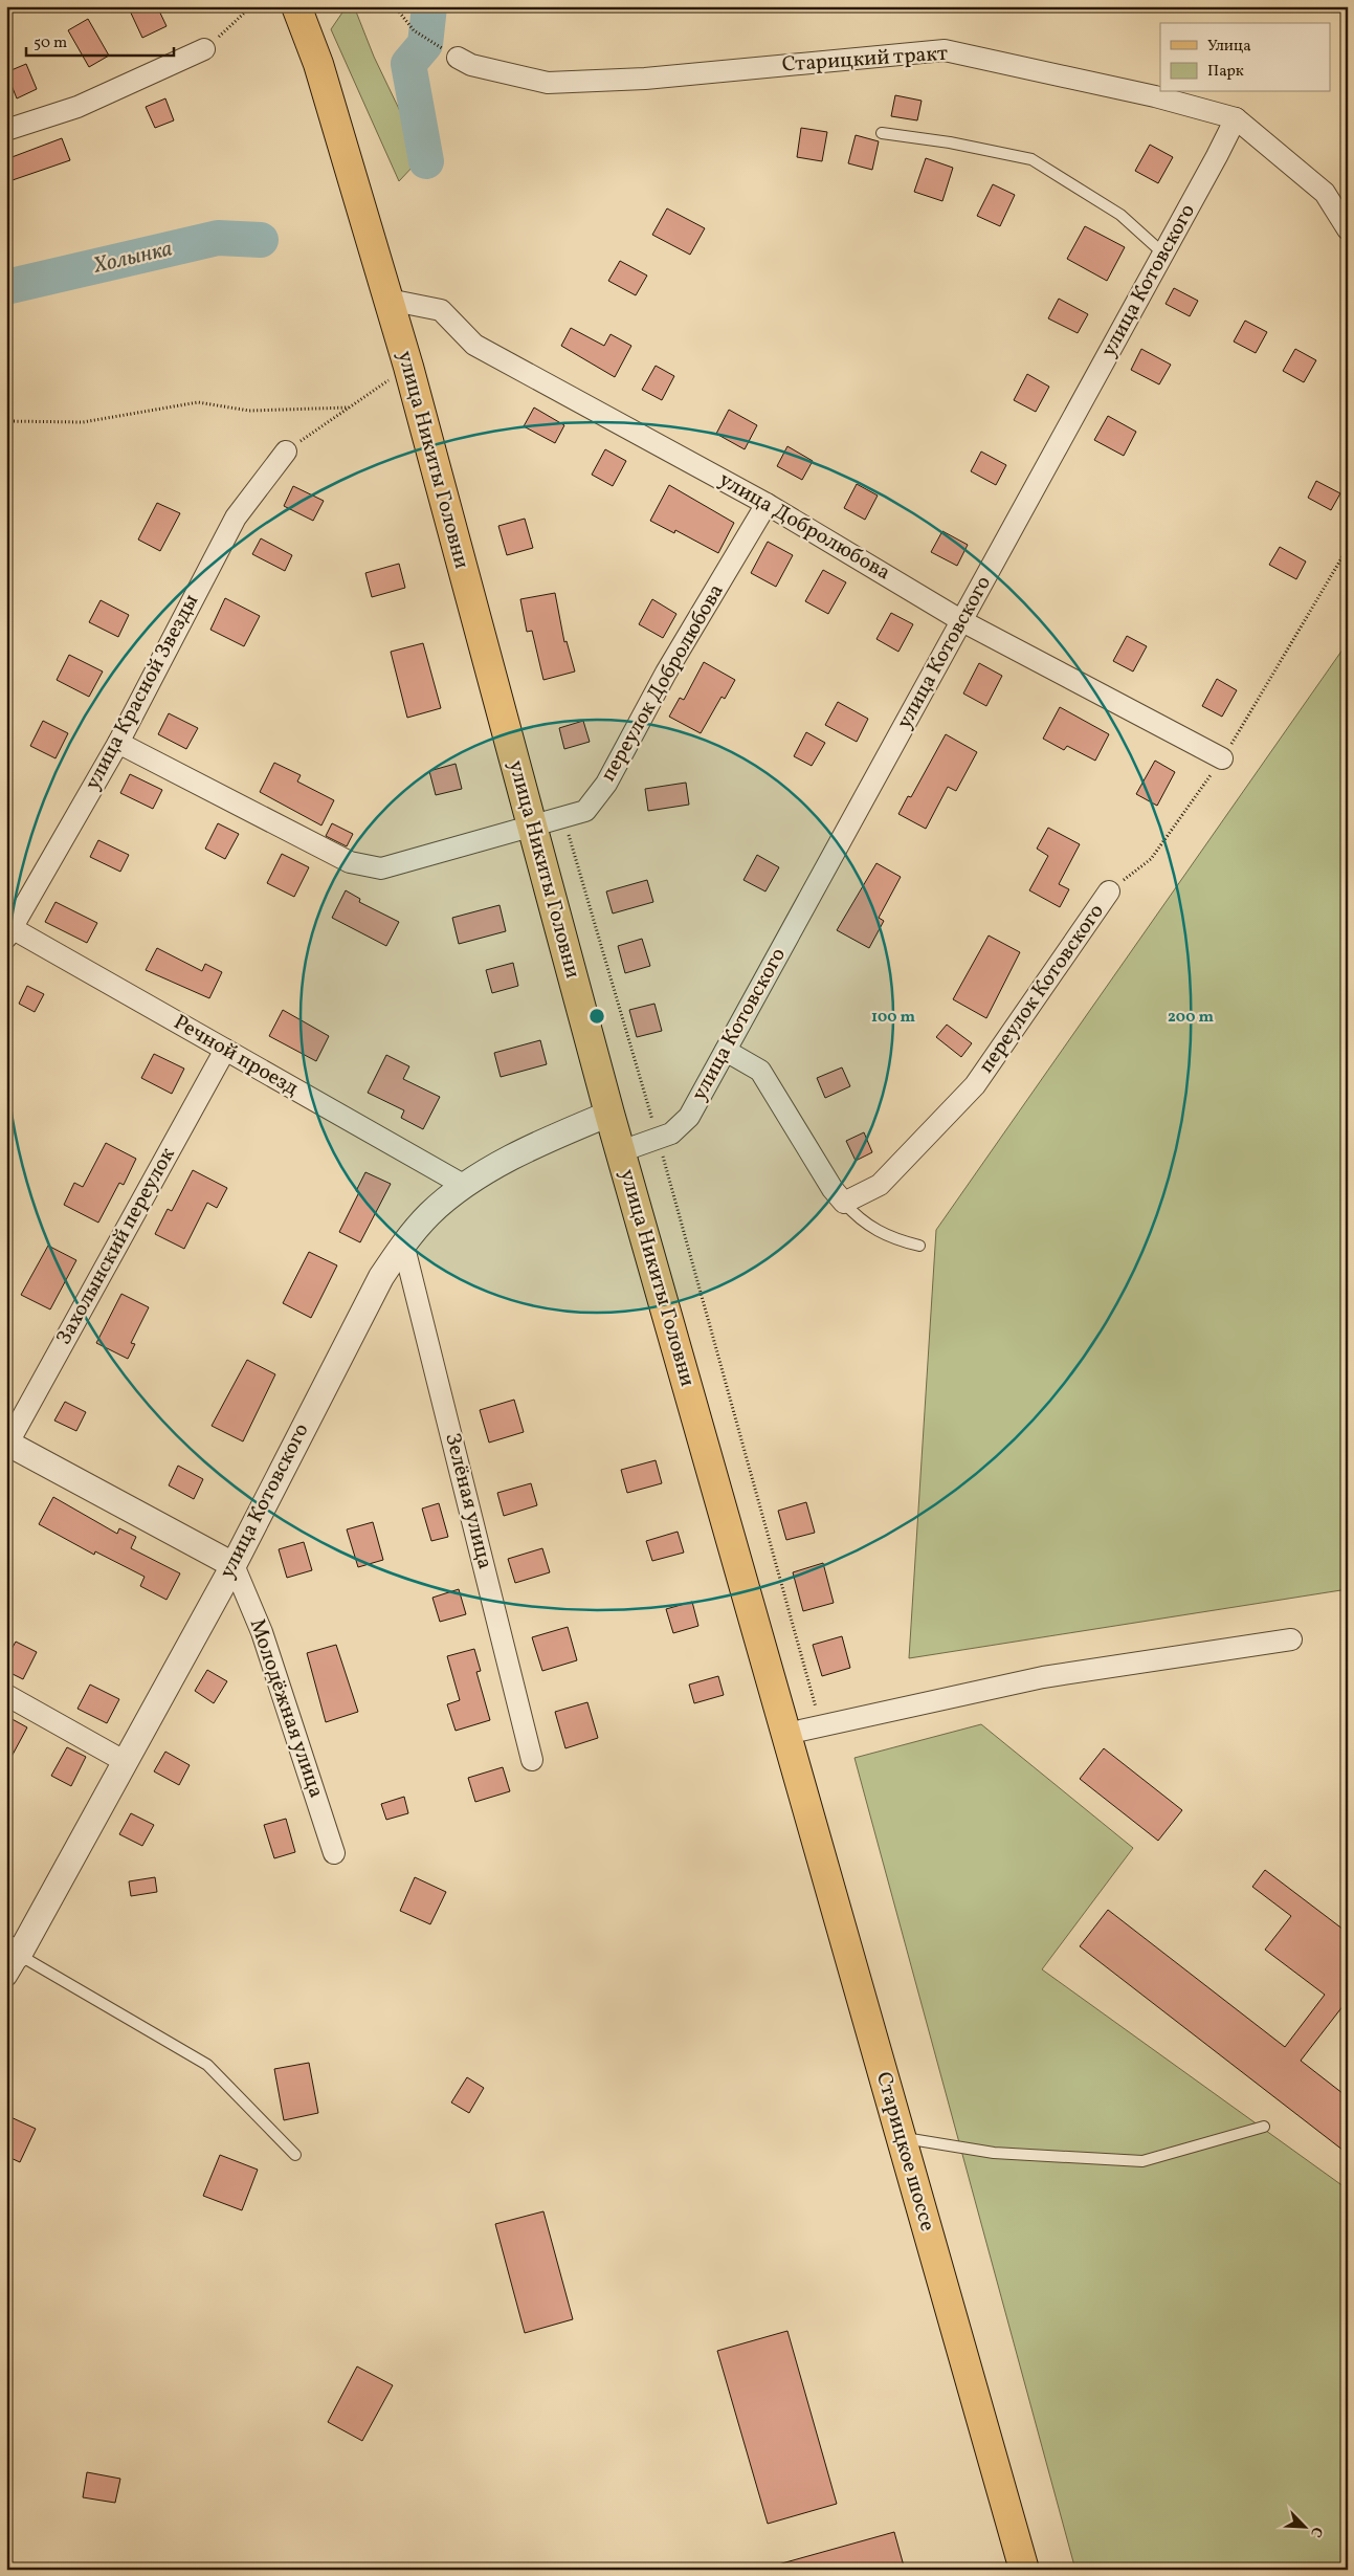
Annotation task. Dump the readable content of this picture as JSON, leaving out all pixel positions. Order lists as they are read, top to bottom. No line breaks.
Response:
{"streets":{"main road":["улица Никиты Головни","Старицкое шоссе"],"street":["Старицкий тракт","улица Котовского","улица Добролюбова","переулок Добролюбова","улица Красной Звезды","переулок Котовского","Речной проезд","Захолынский переулок","Зелёная улица","Молодёжная улица"]},"crossings":[["Старицкий тракт","улица Котовского"],["улица Котовского","улица Никиты Головни"],["улица Котовского","улица Добролюбова"],["улица Котовского","Речной проезд"],["улица Котовского","Зелёная улица"],["улица Котовского","Молодёжная улица"],["улица Никиты Головни","улица Добролюбова"],["улица Никиты Головни","переулок Добролюбова"],["улица Никиты Головни","Старицкое шоссе"],["улица Добролюбова","переулок Добролюбова"],["улица Добролюбова","переулок Котовского"],["переулок Добролюбова","улица Красной Звезды"],["улица Красной Звезды","Речной проезд"],["Речной проезд","Захолынский переулок"]],"water":["Холынка"],"legend":["Улица","Парк"],"scale_bar":"50 m","north":"bottom right","rings":["100 m","200 m"]}
